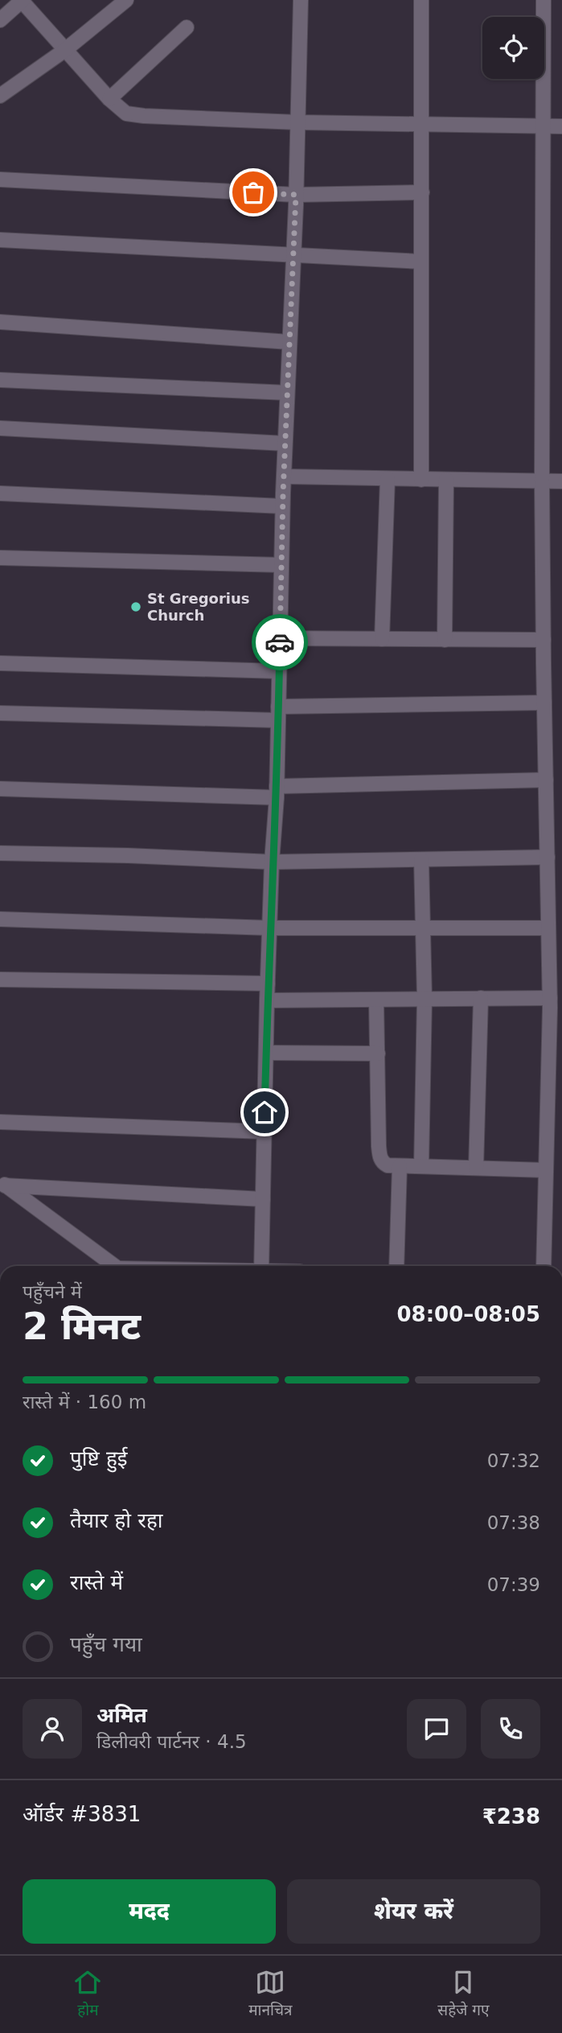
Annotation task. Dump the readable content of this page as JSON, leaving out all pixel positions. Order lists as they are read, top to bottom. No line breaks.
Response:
{"places":["St Gregorius Church"],"page":{"heading":["2 मिनट","पहुँचने में","08:00–08:05"],"panel":["अमित","डिलीवरी पार्टनर · 4.5","ऑर्डर #3831","₹238"],"bar":"रास्ते में · 160 m","list":[["पुष्टि हुई","07:32"],["तैयार हो रहा","07:38"],["रास्ते में","07:39"],"पहुँच गया"],"buttons":["मदद","शेयर करें"],"tabs":["होम","मानचित्र","सहेजे गए"]}}
